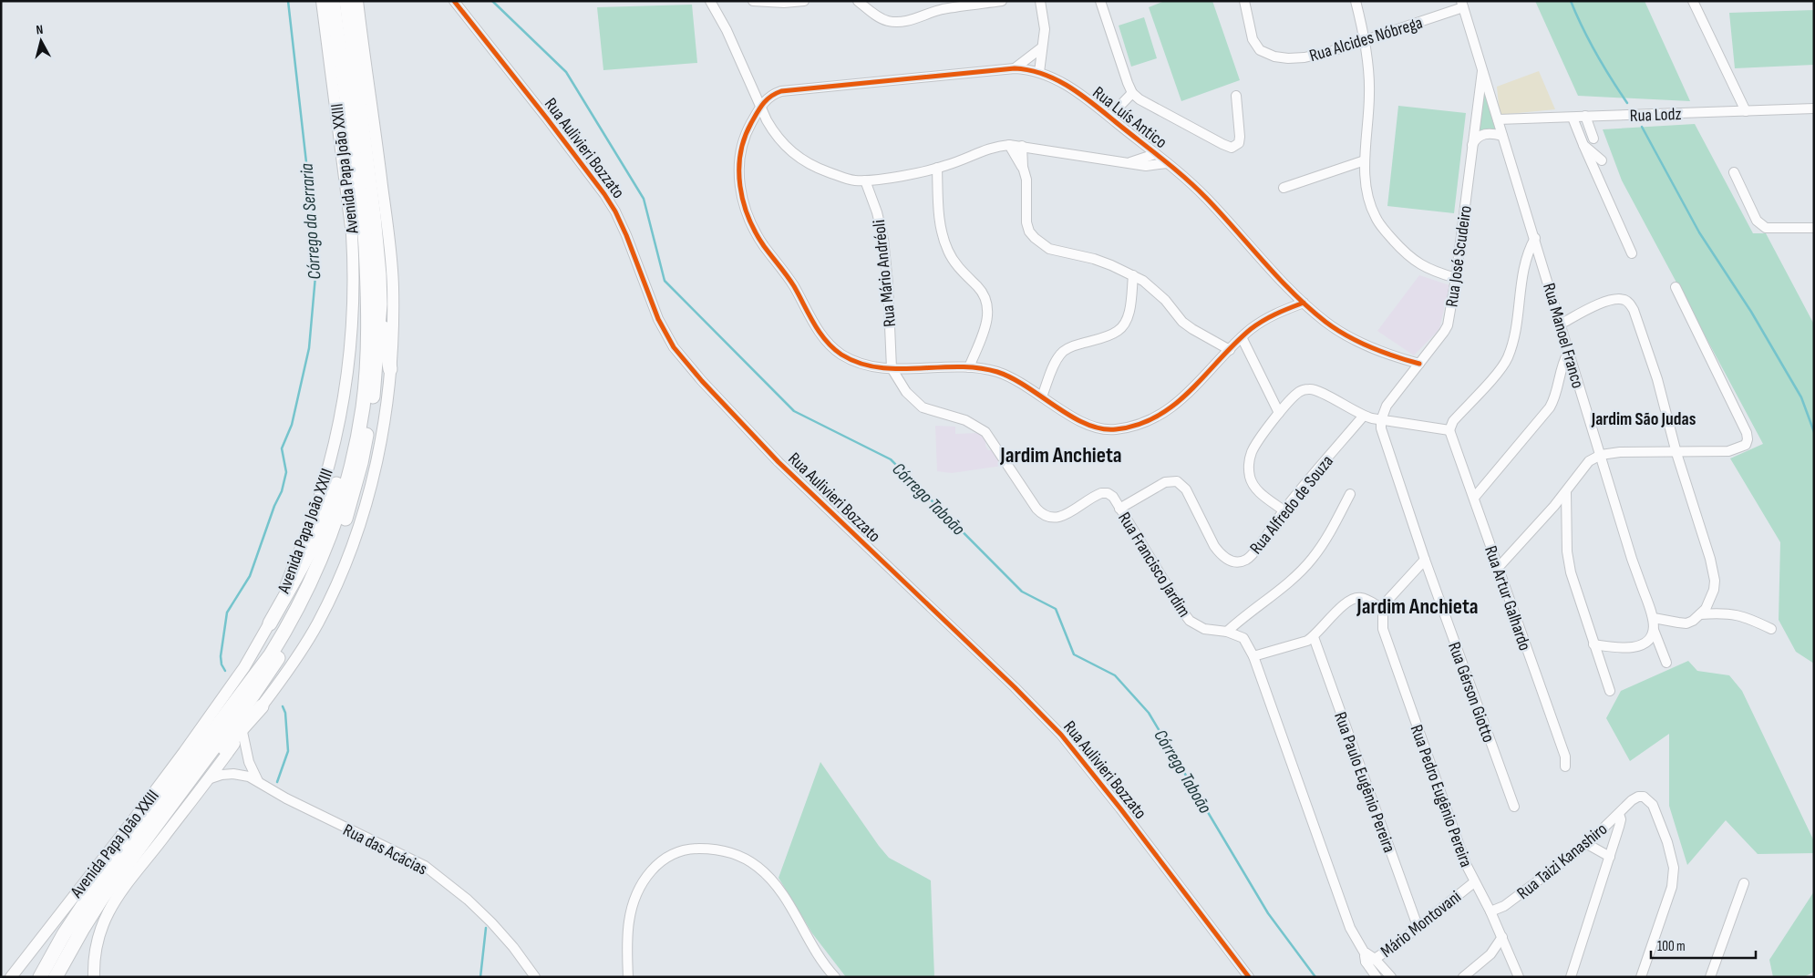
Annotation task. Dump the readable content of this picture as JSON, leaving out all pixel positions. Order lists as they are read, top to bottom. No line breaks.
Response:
{"streets":{"highway":["Avenida Papa João XXIII"],"street":["Rua Alcides Nóbrega","Rua Lodz","Rua Luís Antico","Rua Aulivieri Bozzato","Rua José Scudeiro","Rua Mário Andréoli","Rua Manoel Franco","Rua Alfredo de Souza","Rua Francisco Jardim","Rua Artur Galhardo","Rua Gérson Giotto","Rua Paulo Eugênio Pereira","Rua Pedro Eugênio Pereira","Rua das Acácias","Rua Taizi Kanashiro","Mário Montovani"]},"crossings":[["Rua Alcides Nóbrega","Rua Manoel Franco"],["Rua Lodz","Rua Manoel Franco"],["Rua Luís Antico","Rua José Scudeiro"],["Avenida Papa João XXIII","Rua das Acácias"],["Rua José Scudeiro","Rua Manoel Franco"],["Rua José Scudeiro","Rua Gérson Giotto"],["Rua Mário Andréoli","Rua Francisco Jardim"],["Rua Alfredo de Souza","Rua Francisco Jardim"],["Rua Francisco Jardim","Mário Montovani"],["Rua Paulo Eugênio Pereira","Mário Montovani"],["Rua Pedro Eugênio Pereira","Rua Taizi Kanashiro"],["Rua Pedro Eugênio Pereira","Mário Montovani"]],"districts":["Jardim São Judas","Jardim Anchieta","Jardim Anchieta"],"water":["Córrego da Serraria","Córrego Taboão"],"scale_bar":"100 m","north":"top"}
